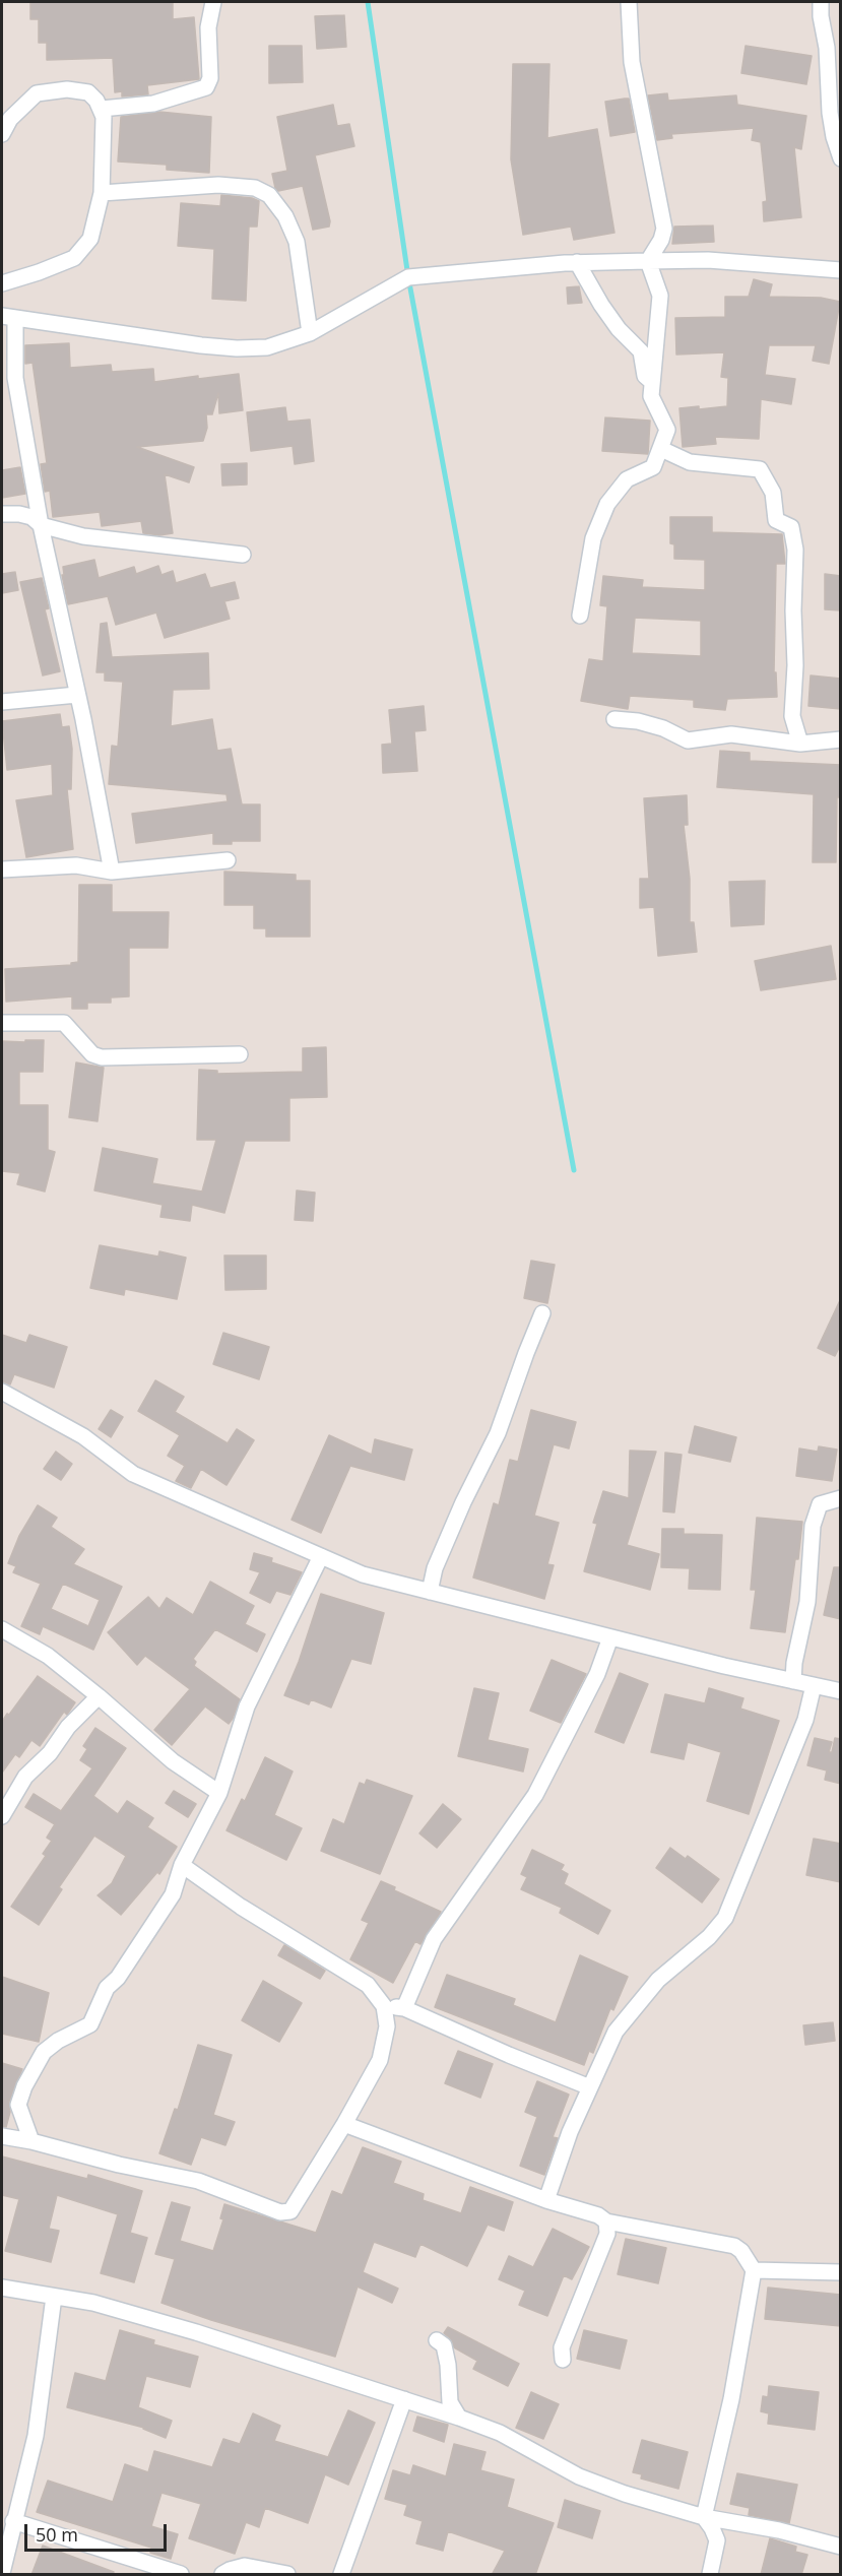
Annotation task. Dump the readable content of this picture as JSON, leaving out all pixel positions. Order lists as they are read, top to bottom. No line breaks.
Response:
{"scale_bar":"50 m"}
